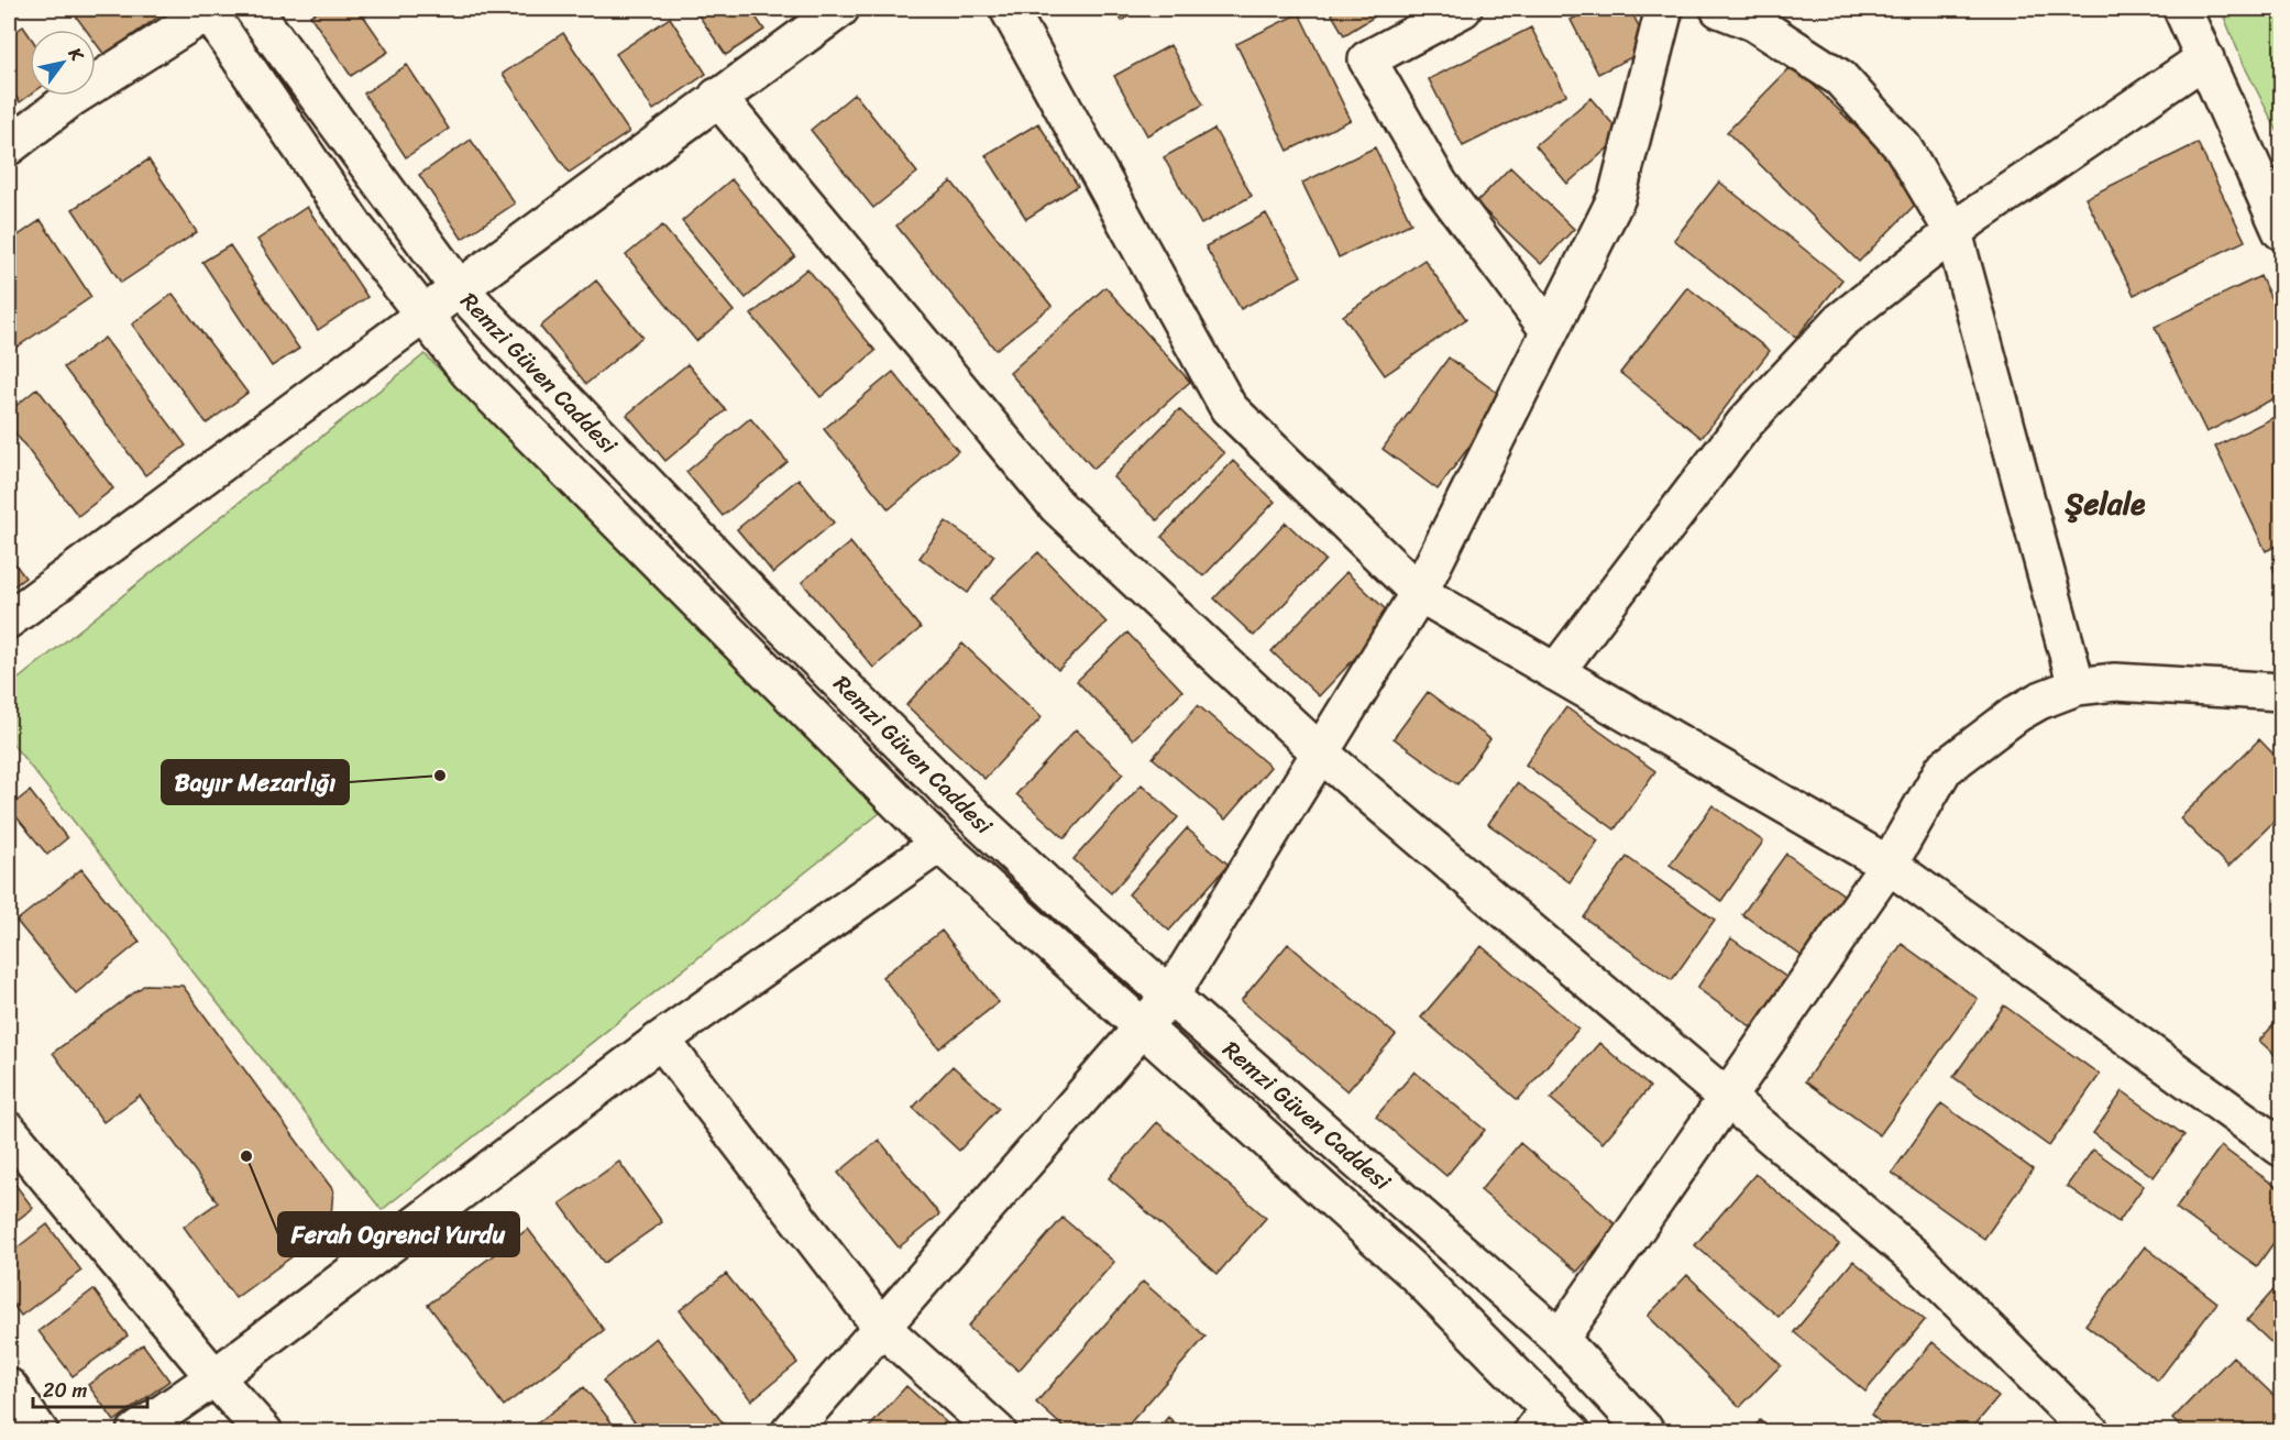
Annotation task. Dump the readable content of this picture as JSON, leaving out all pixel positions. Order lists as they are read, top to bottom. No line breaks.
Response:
{"streets":{"street":["Remzi Güven Caddesi"]},"districts":["Şelale"],"places":["Bayır Mezarlığı","Ferah Ogrenci Yurdu"],"scale_bar":"20 m","north":"top right"}
